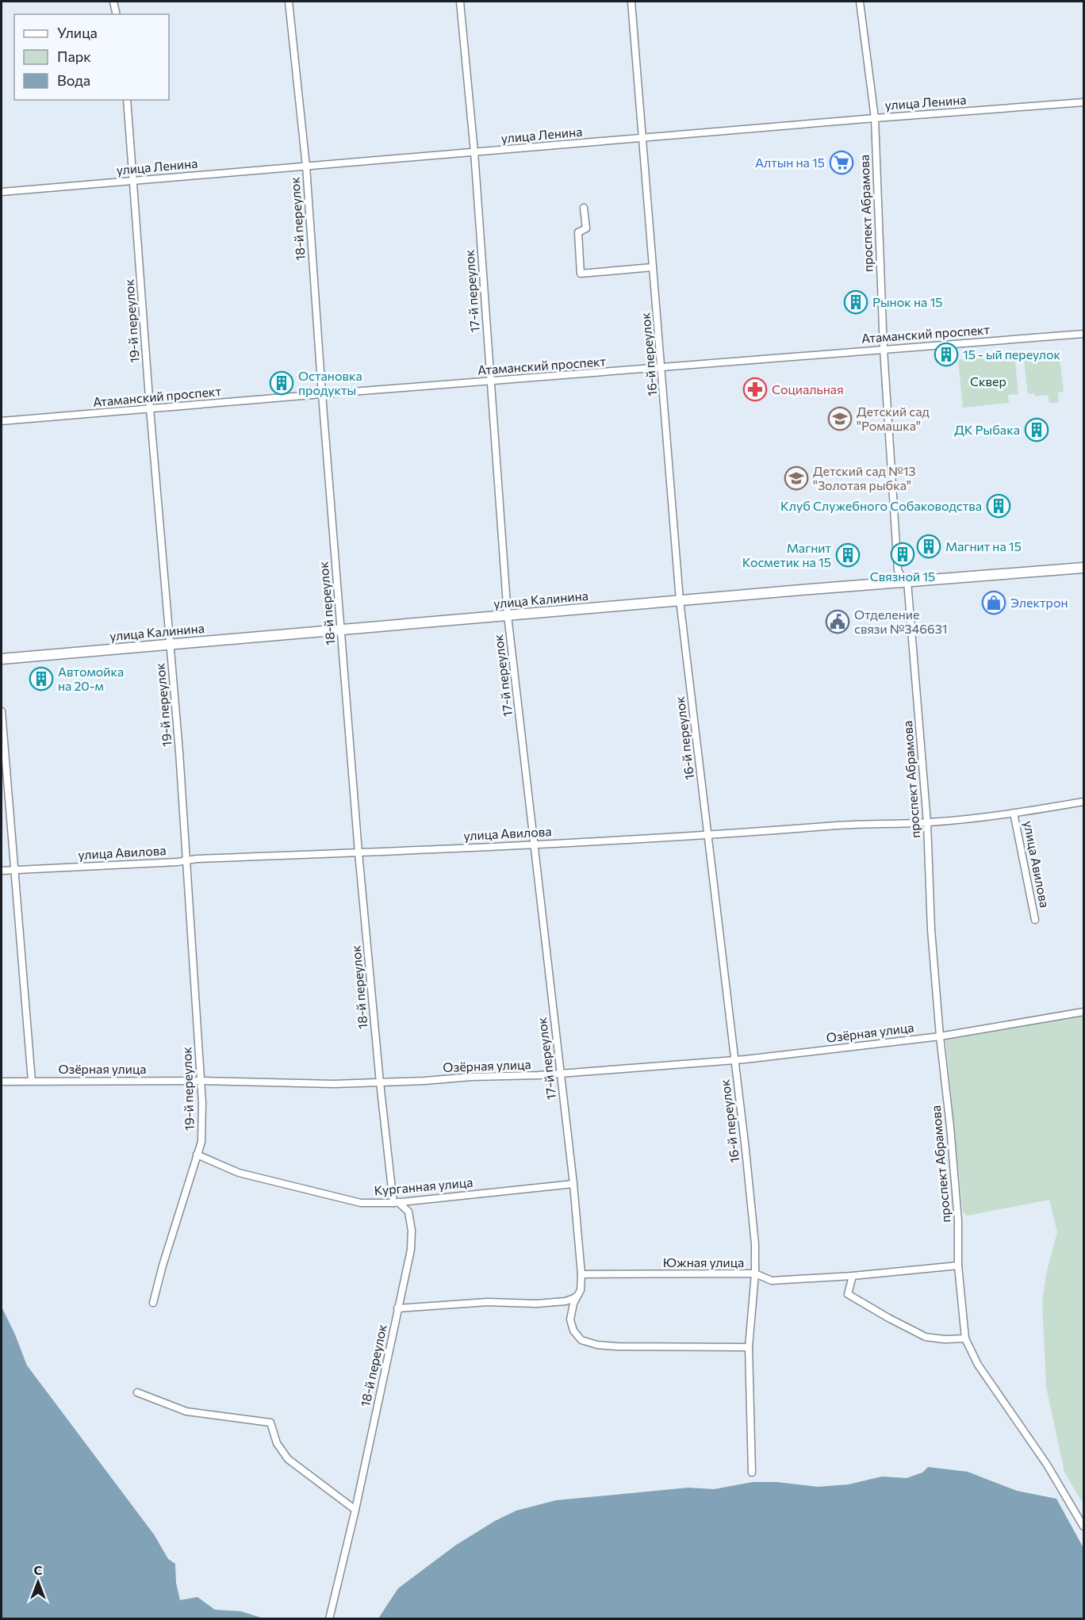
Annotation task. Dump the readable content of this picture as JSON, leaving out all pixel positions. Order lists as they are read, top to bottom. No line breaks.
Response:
{"streets":{"main road":["улица Калинина"],"street":["улица Ленина","проспект Абрамова","18-й переулок","17-й переулок","19-й переулок","Атаманский проспект","16-й переулок","улица Авилова","Озёрная улица","Курганная улица","Южная улица"]},"crossings":[["улица Ленина","проспект Абрамова"],["улица Ленина","18-й переулок"],["улица Ленина","17-й переулок"],["улица Ленина","19-й переулок"],["улица Ленина","16-й переулок"],["проспект Абрамова","Атаманский проспект"],["проспект Абрамова","улица Калинина"],["проспект Абрамова","улица Авилова"],["проспект Абрамова","Озёрная улица"],["проспект Абрамова","Южная улица"],["18-й переулок","Атаманский проспект"],["18-й переулок","улица Калинина"],["18-й переулок","улица Авилова"],["18-й переулок","Озёрная улица"],["18-й переулок","Курганная улица"],["17-й переулок","Атаманский проспект"],["17-й переулок","16-й переулок"],["17-й переулок","улица Калинина"],["17-й переулок","улица Авилова"],["17-й переулок","Озёрная улица"],["17-й переулок","Курганная улица"],["17-й переулок","Южная улица"],["19-й переулок","Атаманский проспект"],["19-й переулок","улица Калинина"],["19-й переулок","улица Авилова"],["19-й переулок","Озёрная улица"],["19-й переулок","Курганная улица"],["Атаманский проспект","16-й переулок"],["16-й переулок","улица Калинина"],["16-й переулок","улица Авилова"],["16-й переулок","Озёрная улица"],["16-й переулок","Южная улица"]],"parks":["Сквер"],"places":{"supermarket":["Алтын на 15"],"building":["Рынок на 15","15 - ый переулок","Остановка продукты","ДК Рыбака","Клуб Служебного Собаководства","Магнит на 15","Связной 15","Магнит Косметик на 15","Автомойка на 20-м"],"pharmacy":["Социальная"],"school or university":["Детский сад \"Ромашка\"","Детский сад №13 \"Золотая рыбка\""],"shop":["Электрон"],"public building":["Отделение связи №346631"]},"legend":["Улица","Парк","Вода"],"north":"top"}
